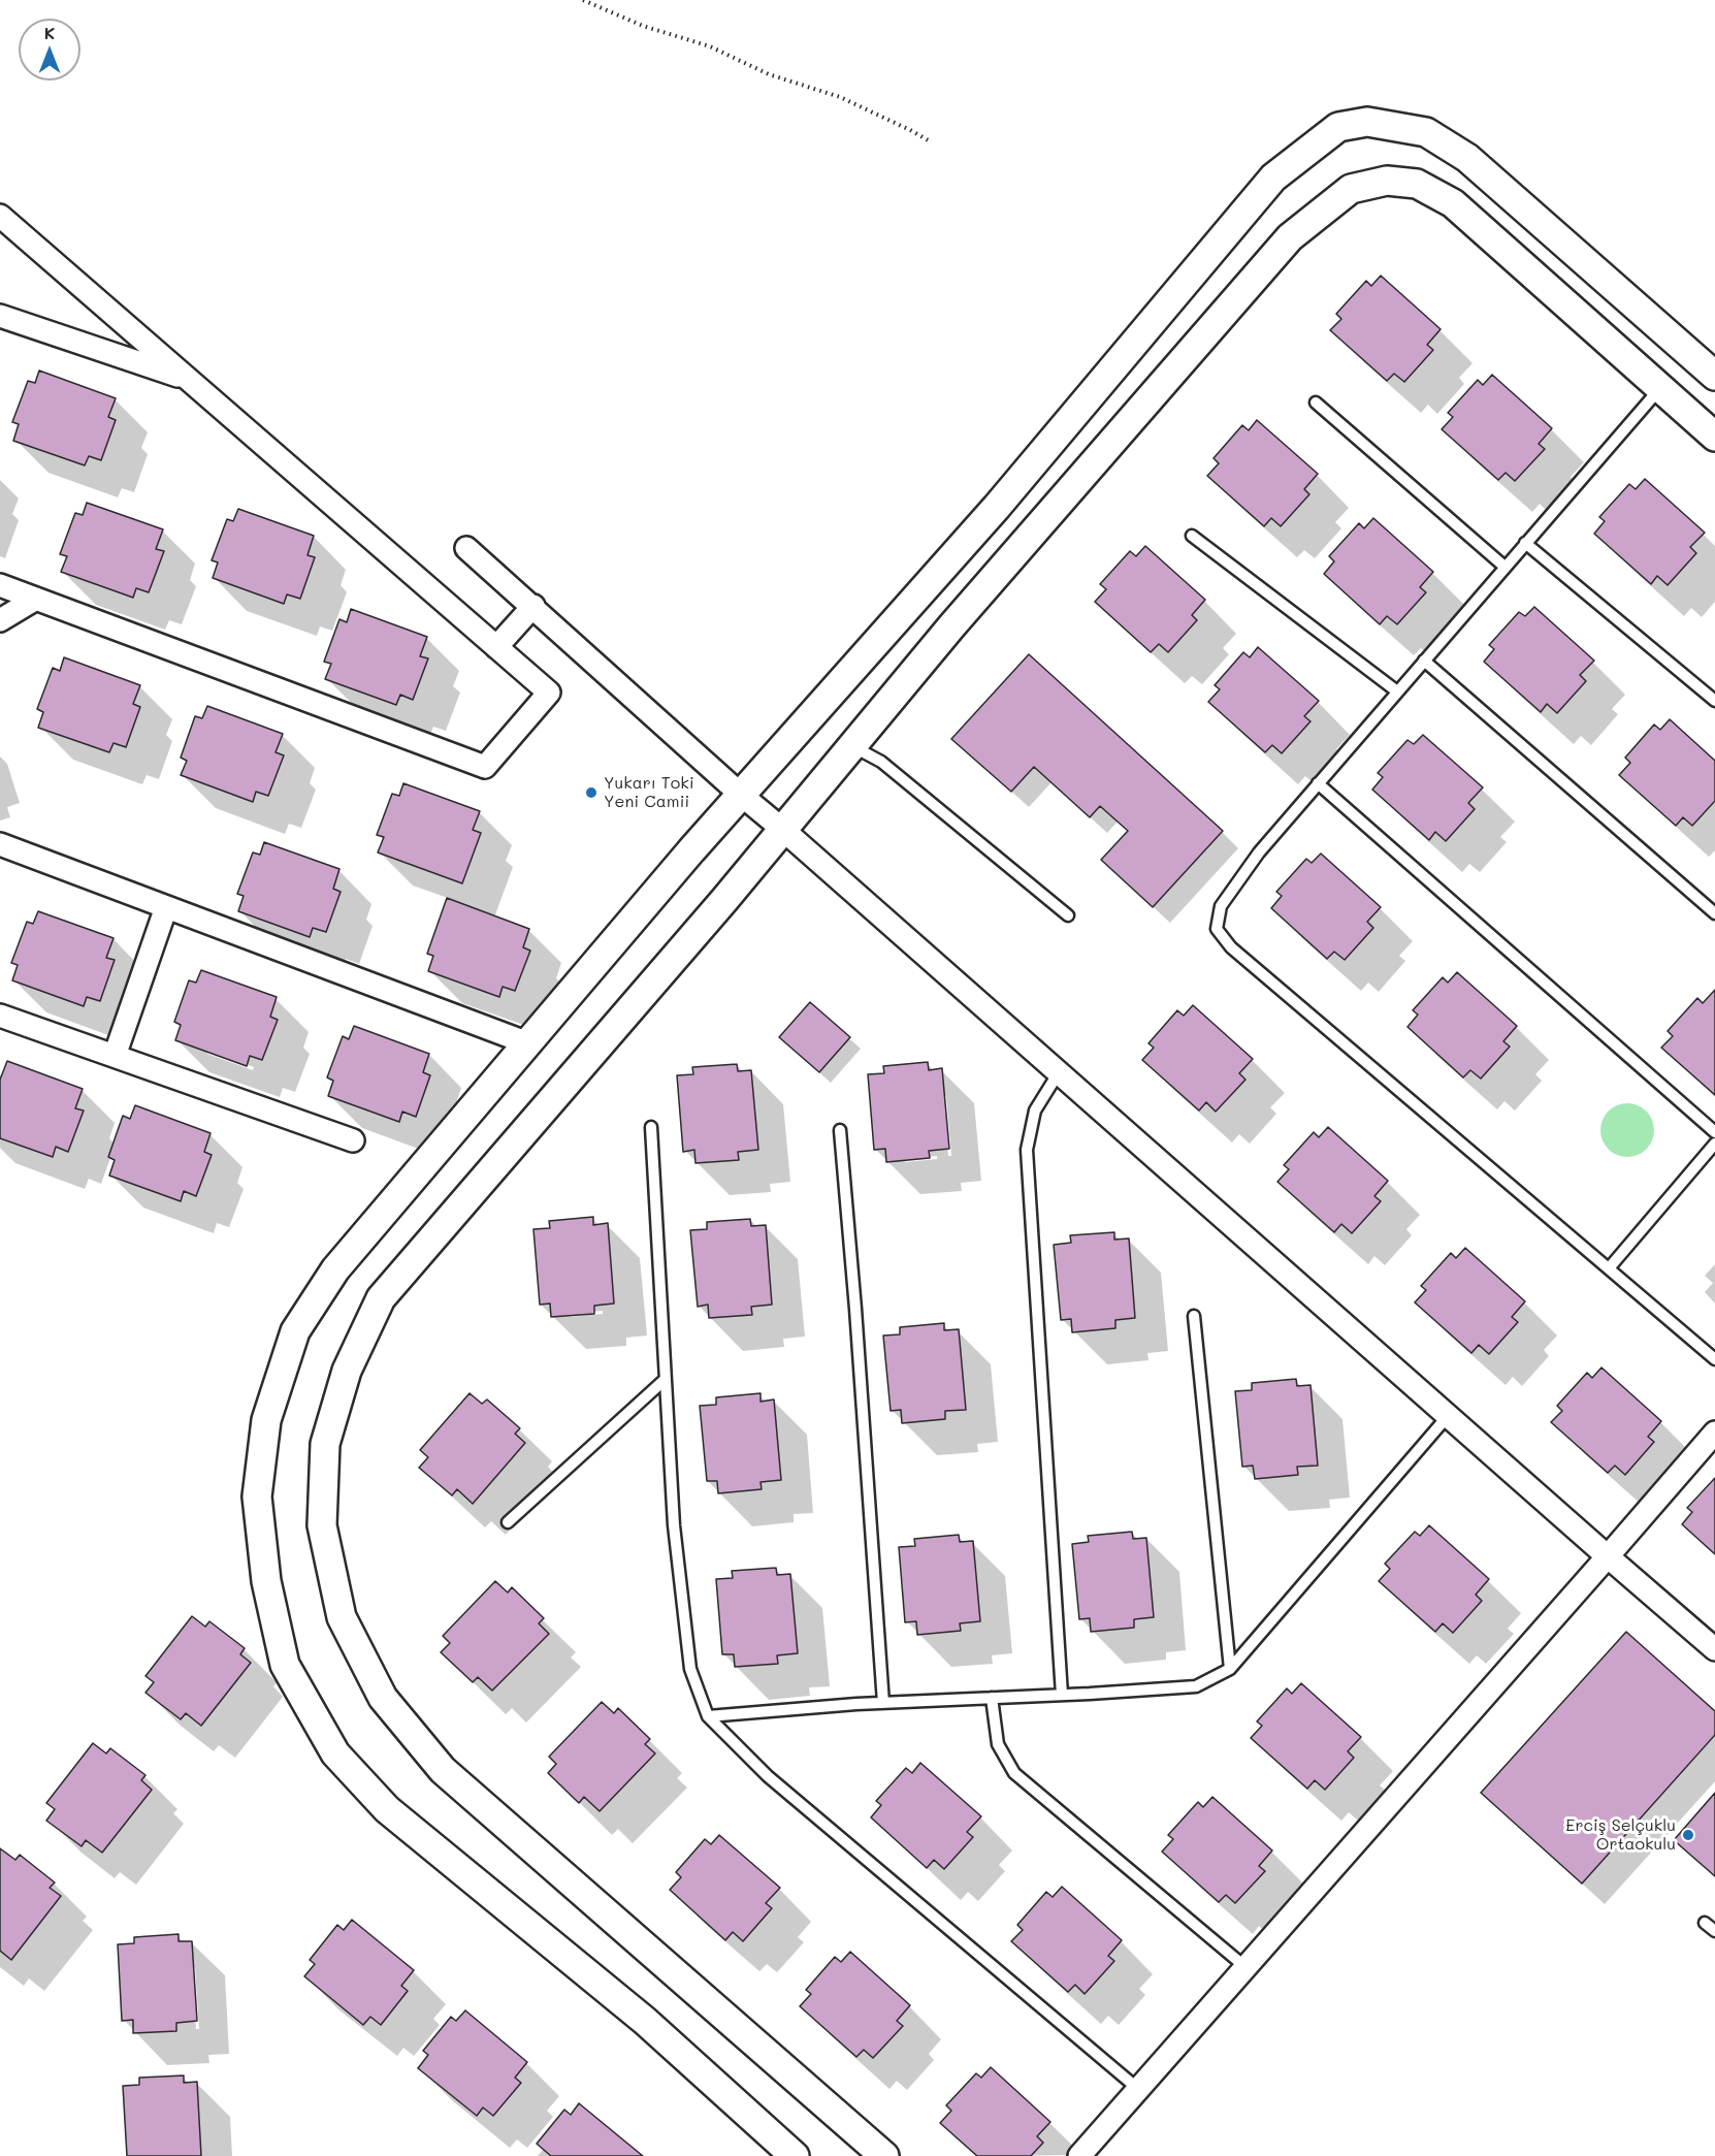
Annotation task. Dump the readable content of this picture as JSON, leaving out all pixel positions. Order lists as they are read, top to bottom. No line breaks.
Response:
{"places":["Yukarı Toki Yeni Camii","Erciş Selçuklu Ortaokulu"],"north":"top"}
